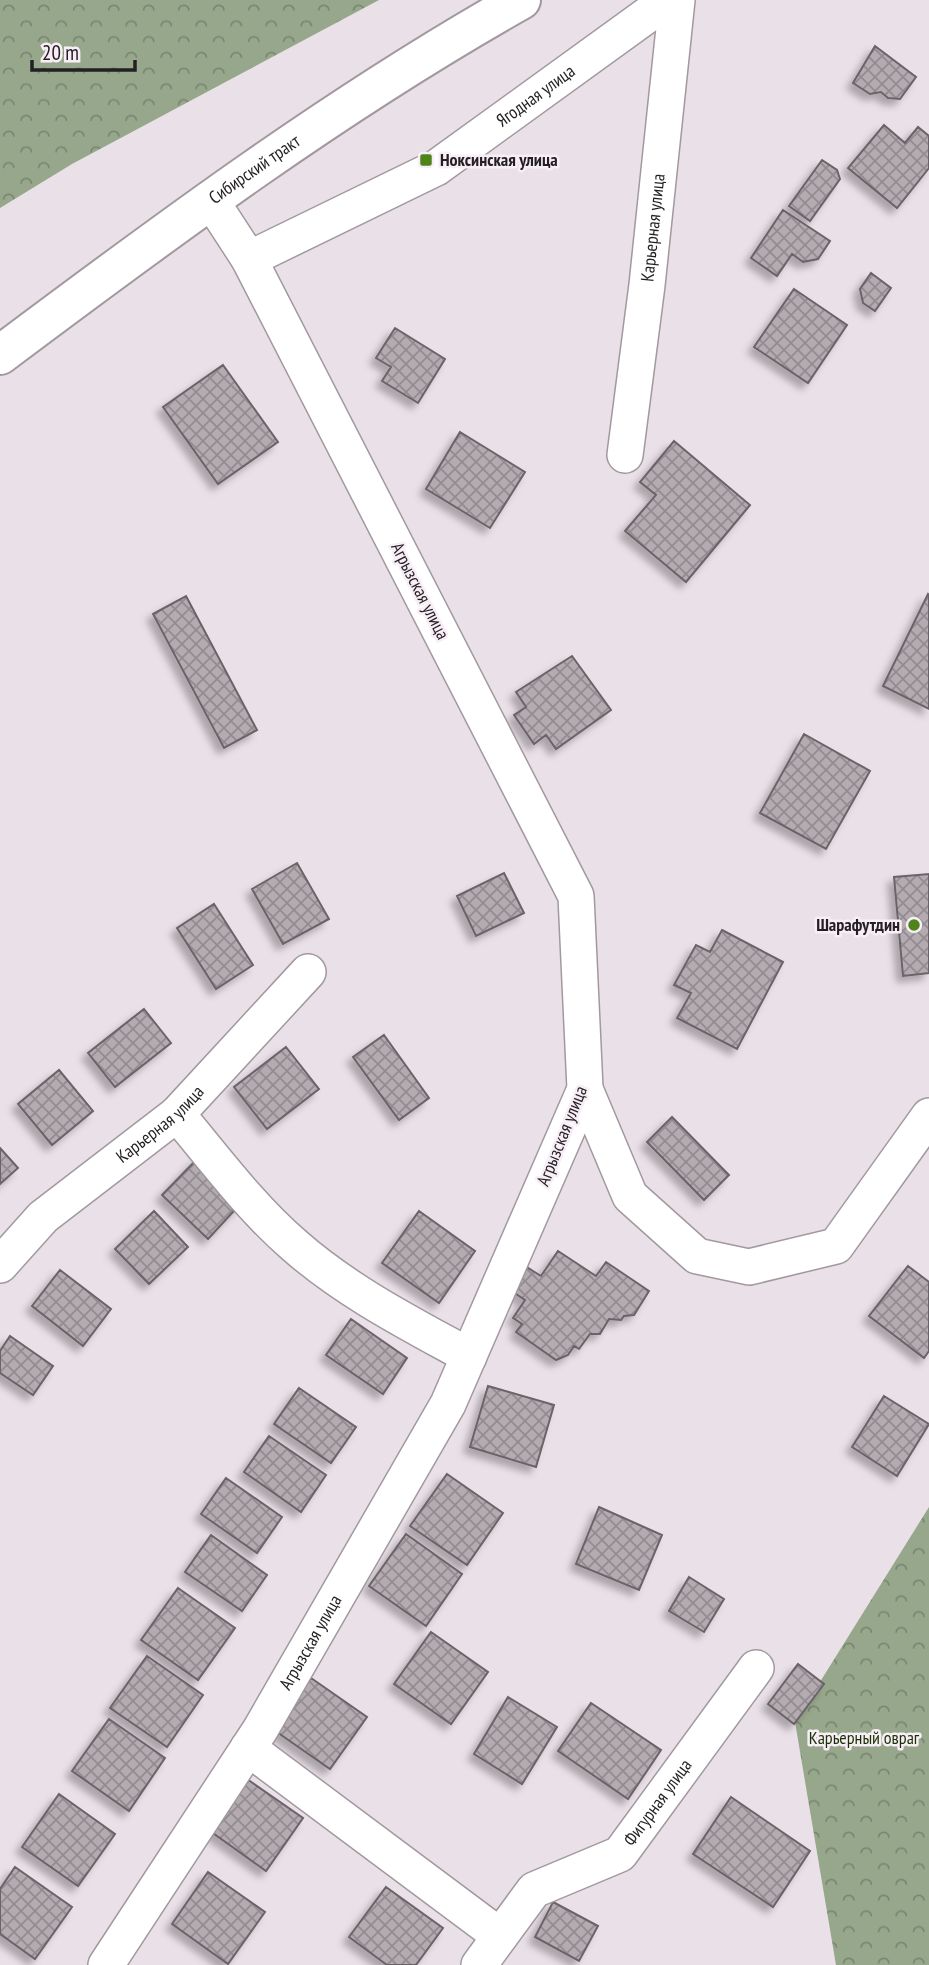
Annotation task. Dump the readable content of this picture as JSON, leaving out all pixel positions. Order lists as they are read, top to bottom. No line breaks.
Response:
{"streets":{"main road":["Сибирский тракт"],"street":["Ягодная улица","Карьерная улица","Агрызская улица","Фигурная улица"]},"crossings":[["Ягодная улица","Агрызская улица"],["Сибирский тракт","Агрызская улица"]],"parks":["Карьерный овраг"],"places":{"transit":["Ноксинская улица"],"other":["Шарафутдин"]},"scale_bar":"20 m"}
